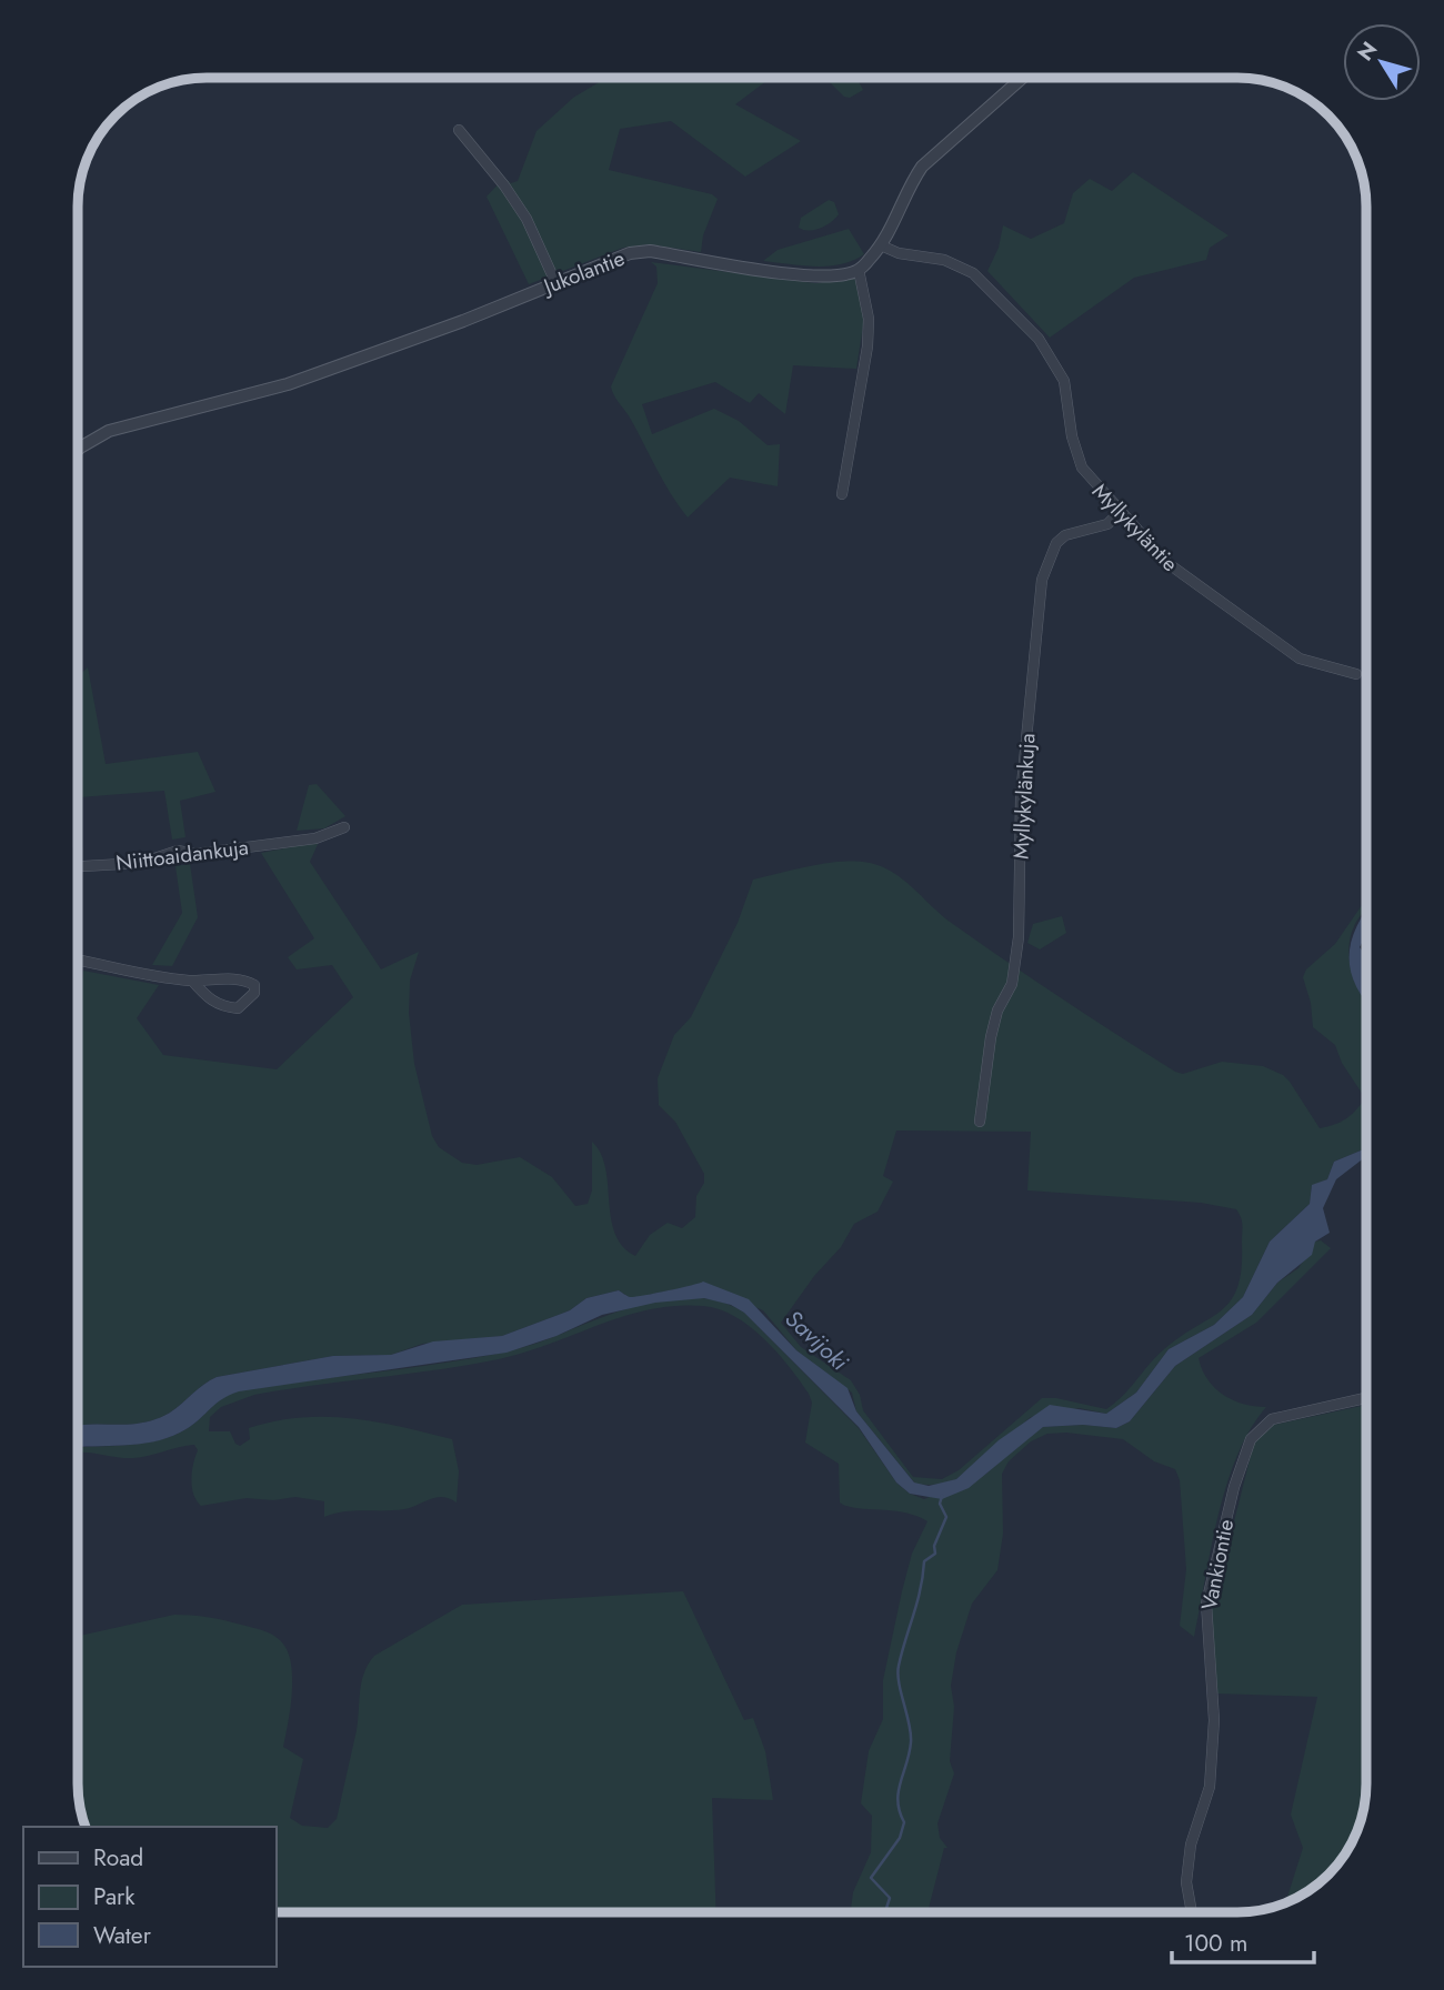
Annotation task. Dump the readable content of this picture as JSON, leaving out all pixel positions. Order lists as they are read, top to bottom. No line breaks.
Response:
{"streets":{"street":["Jukolantie","Myllykyläntie","Myllykylänkuja","Niittoaidankuja","Vankiontie"]},"crossings":[["Myllykyläntie","Myllykylänkuja"]],"water":["Savijoki"],"legend":["Road","Park","Water"],"scale_bar":"100 m","north":"top left"}
